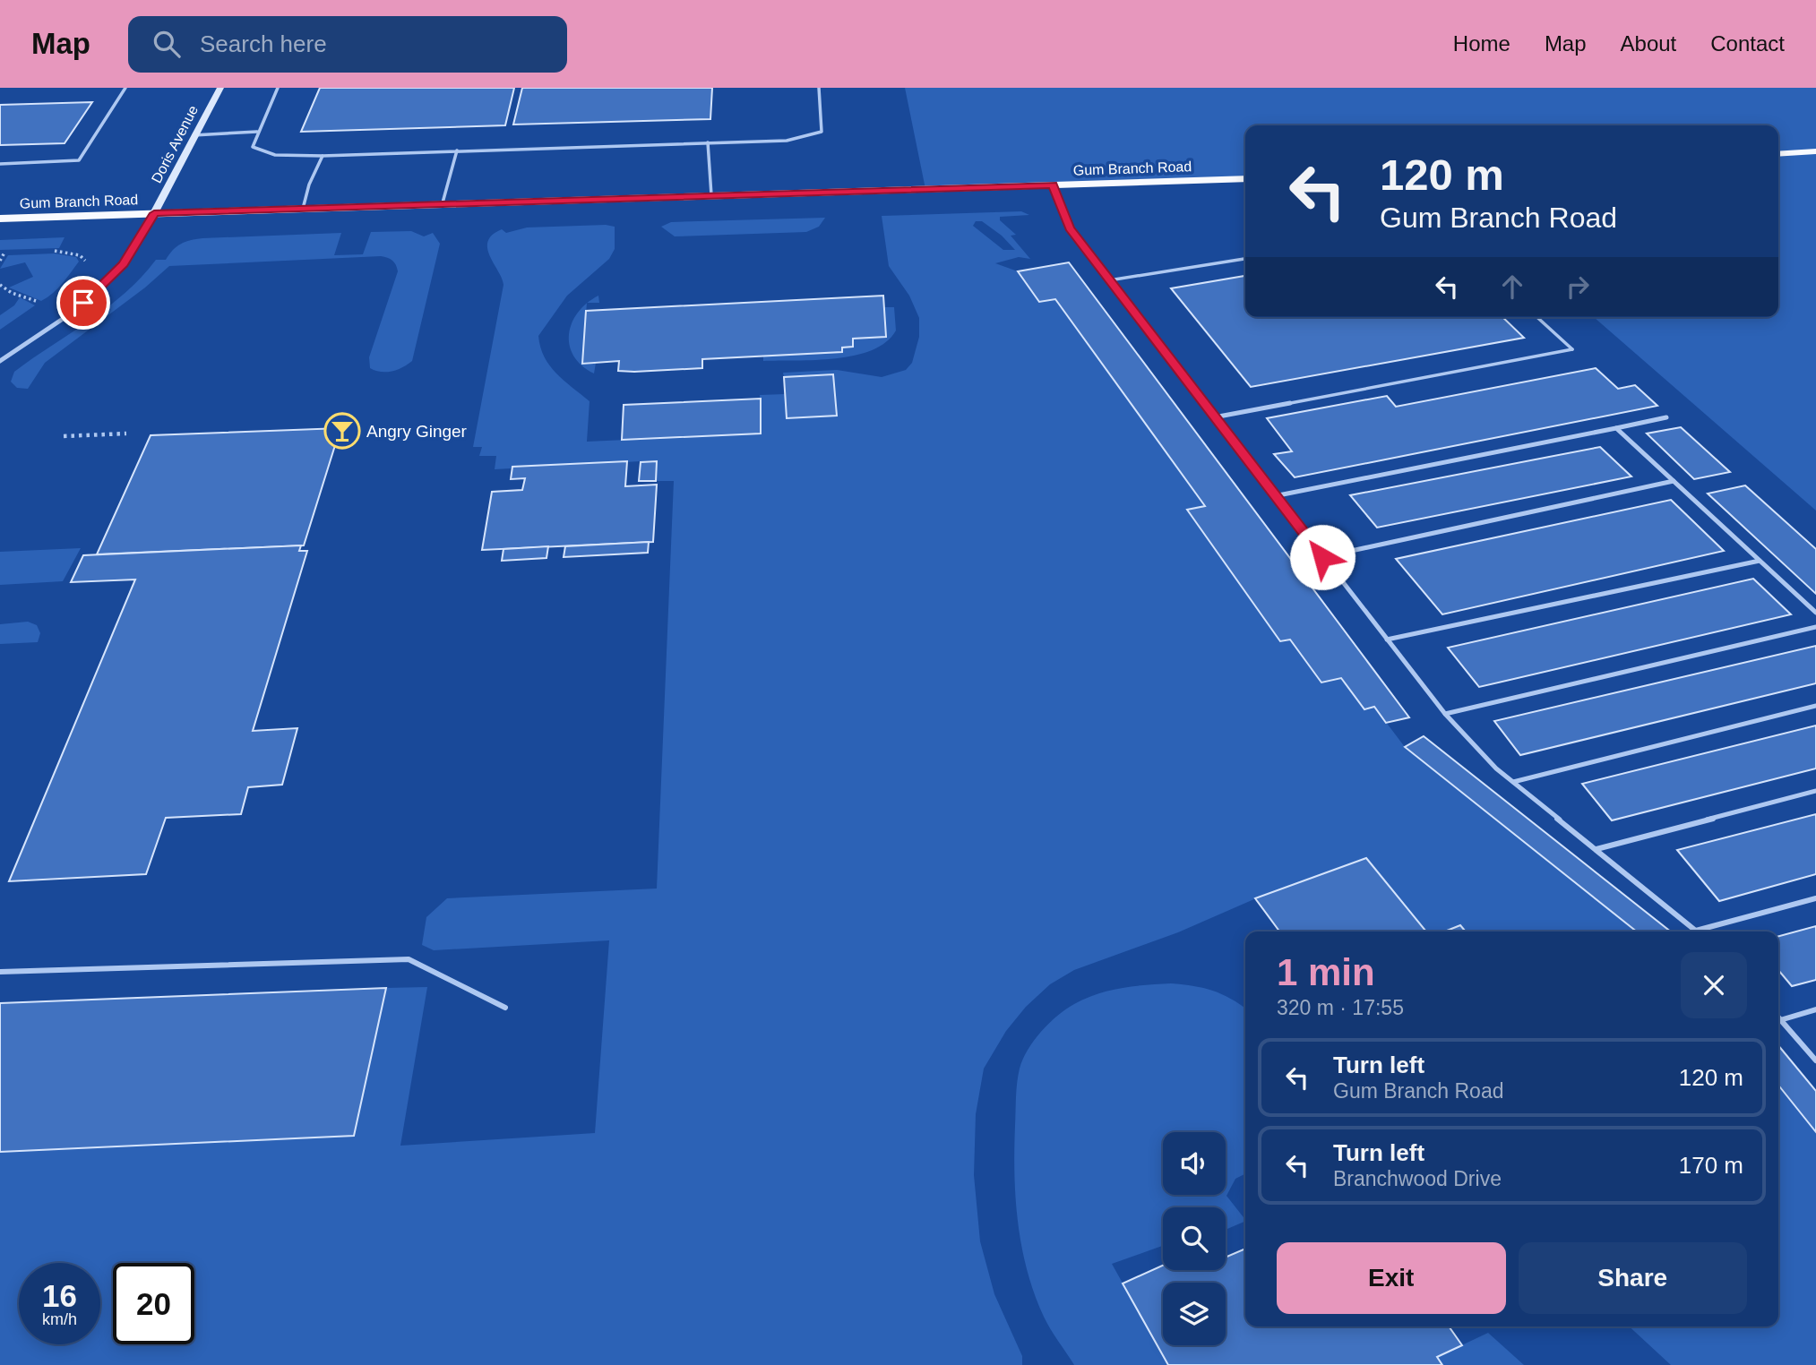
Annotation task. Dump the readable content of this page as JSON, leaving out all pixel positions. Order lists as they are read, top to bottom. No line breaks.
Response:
{"streets":{"main road":["Gum Branch Road"],"street":["Doris Avenue"]},"crossings":[["Doris Avenue","Gum Branch Road"]],"places":{"bar":["Angry Ginger"]},"page":{"header":"Map","search":"Search here","nav":["Home","Map","About","Contact"],"turn":["120 m","Gum Branch Road"],"heading":["1 min","320 m · 17:55"],"list":[{"name":"Turn left","note":"Gum Branch Road","value":"120 m"},{"name":"Turn left","note":"Branchwood Drive","value":"170 m"}],"buttons":["Exit","Share"],"speed":"16 km/h","limit":"20"}}
